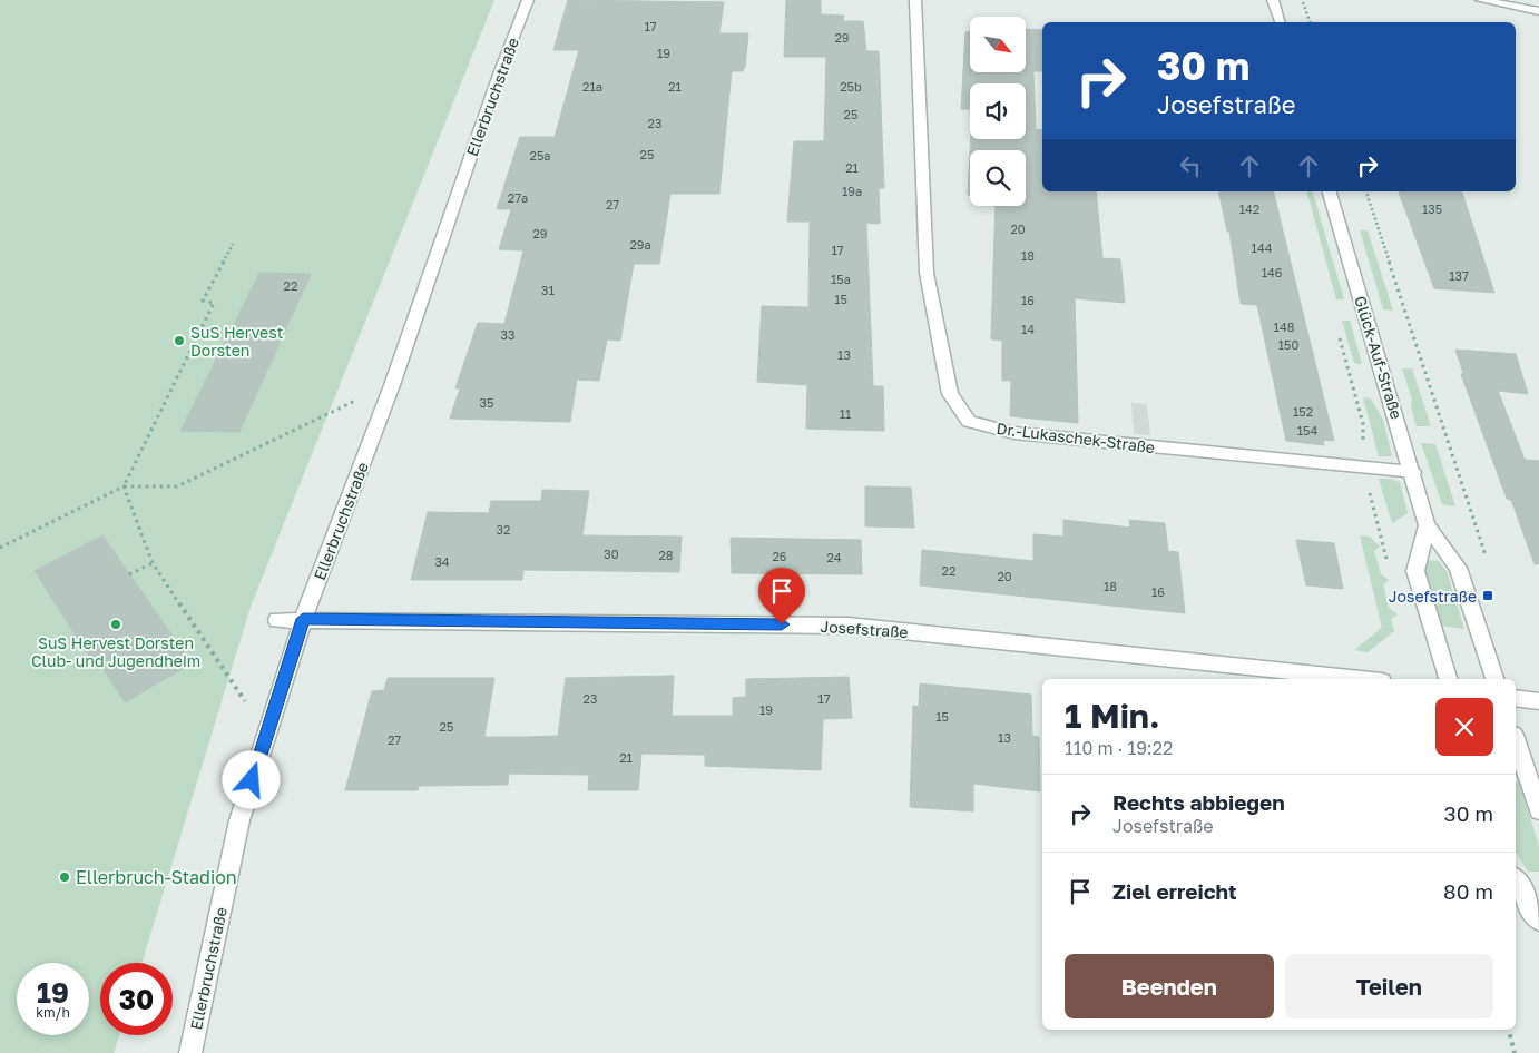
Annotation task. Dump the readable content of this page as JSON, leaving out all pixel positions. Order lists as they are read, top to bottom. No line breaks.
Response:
{"streets":{"street":["Ellerbruchstraße","Glück-Auf-Straße","Dr.-Lukaschek-Straße","Josefstraße"]},"crossings":[["Ellerbruchstraße","Josefstraße"],["Glück-Auf-Straße","Dr.-Lukaschek-Straße"]],"places":{"other":["SuS Hervest Dorsten","SuS Hervest Dorsten Club- und Jugendheim","Ellerbruch-Stadion"],"transit":["Josefstraße"]},"house_numbers":["17","29","19","21a","21","25b","25","23","25","25a","21","19a","27a","27","142","135","20","29","29a","144","17","18","146","137","15a","22","31","15","16","148","14","33","150","13","35","152","11","154","32","30","28","26","24","34","22","20","18","16","23","17","19","15","25","13","27","21"],"north":"bottom right","page":{"turn":["30 m","Josefstraße"],"heading":["1 Min.","110 m · 19:22"],"list":[{"name":"Rechts abbiegen","note":"Josefstraße","value":"30 m"},{"name":"Ziel erreicht","value":"80 m"}],"buttons":["Beenden","Teilen"],"speed":"19 km/h","limit":"30"}}
